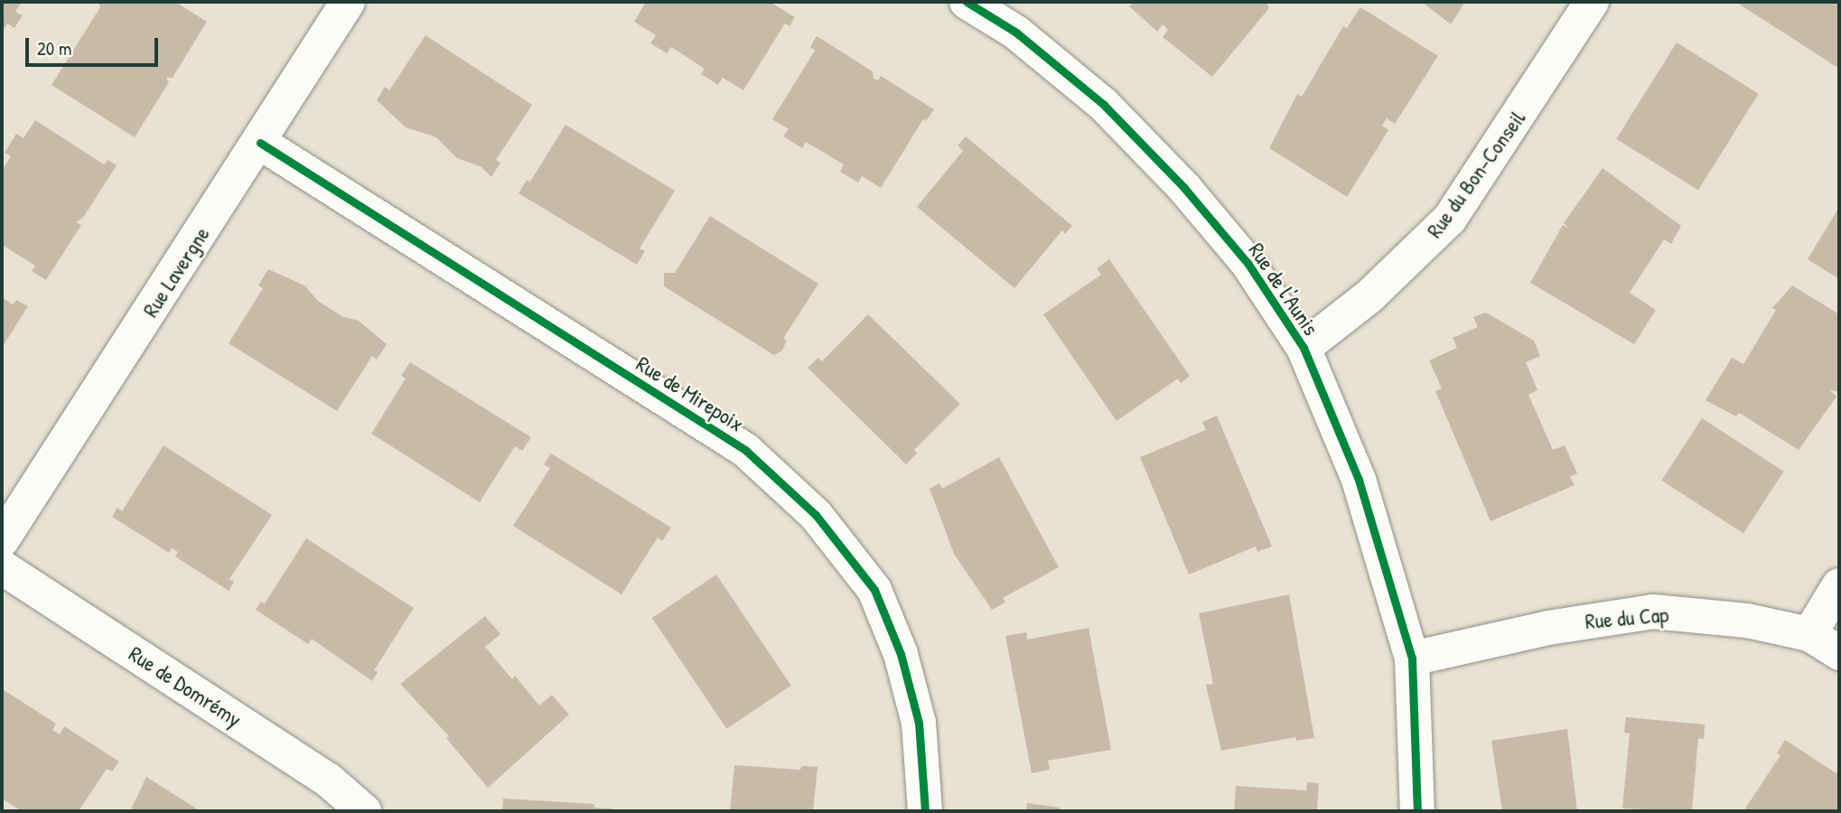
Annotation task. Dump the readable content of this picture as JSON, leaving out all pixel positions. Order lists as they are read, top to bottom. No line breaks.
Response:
{"streets":{"street":["Rue du Bon-Conseil","Rue Lavergne","Rue de l'Aunis","Rue de Mirepoix","Rue du Cap","Rue de Domrémy"]},"crossings":[["Rue du Bon-Conseil","Rue de l'Aunis"],["Rue Lavergne","Rue de Mirepoix"],["Rue de l'Aunis","Rue du Cap"]],"scale_bar":"20 m"}
